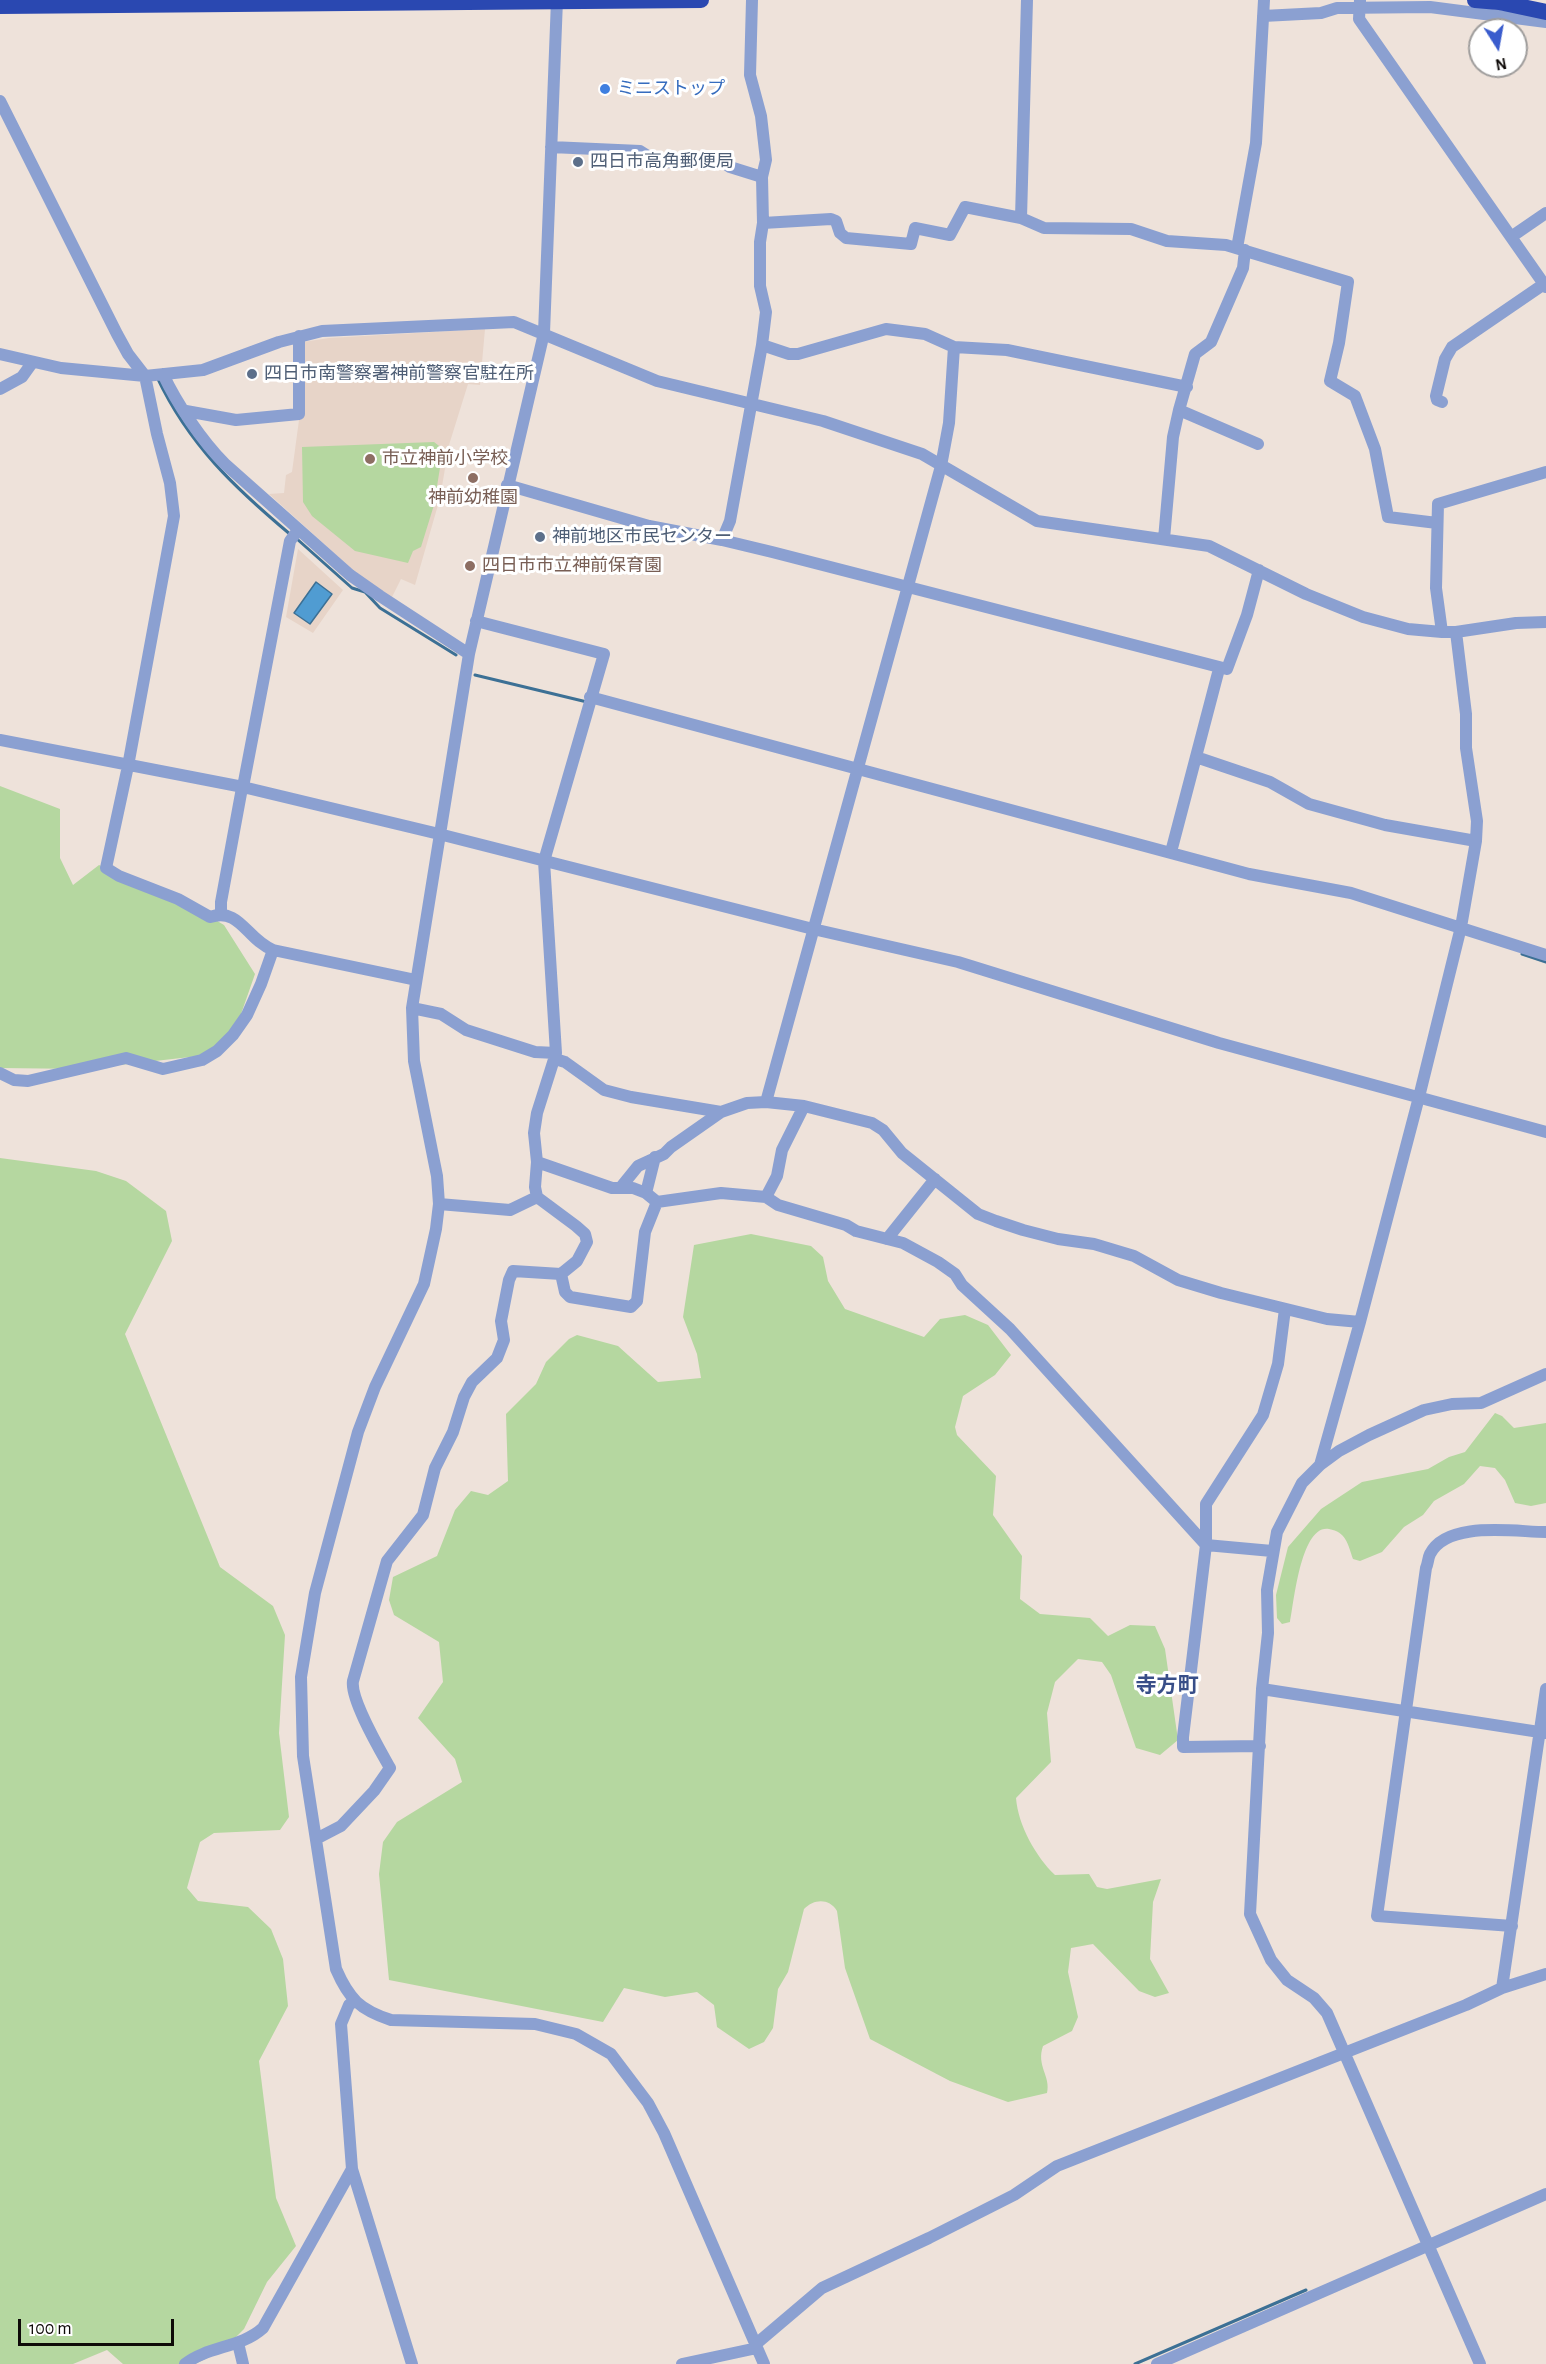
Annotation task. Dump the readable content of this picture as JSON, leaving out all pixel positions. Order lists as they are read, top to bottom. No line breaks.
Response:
{"districts":["寺方町"],"places":["ミニストップ","四日市高角郵便局","四日市南警察署神前警察官駐在所","市立神前小学校","神前幼稚園","神前地区市民センター","四日市市立神前保育園"],"scale_bar":"100 m","north":"bottom"}
